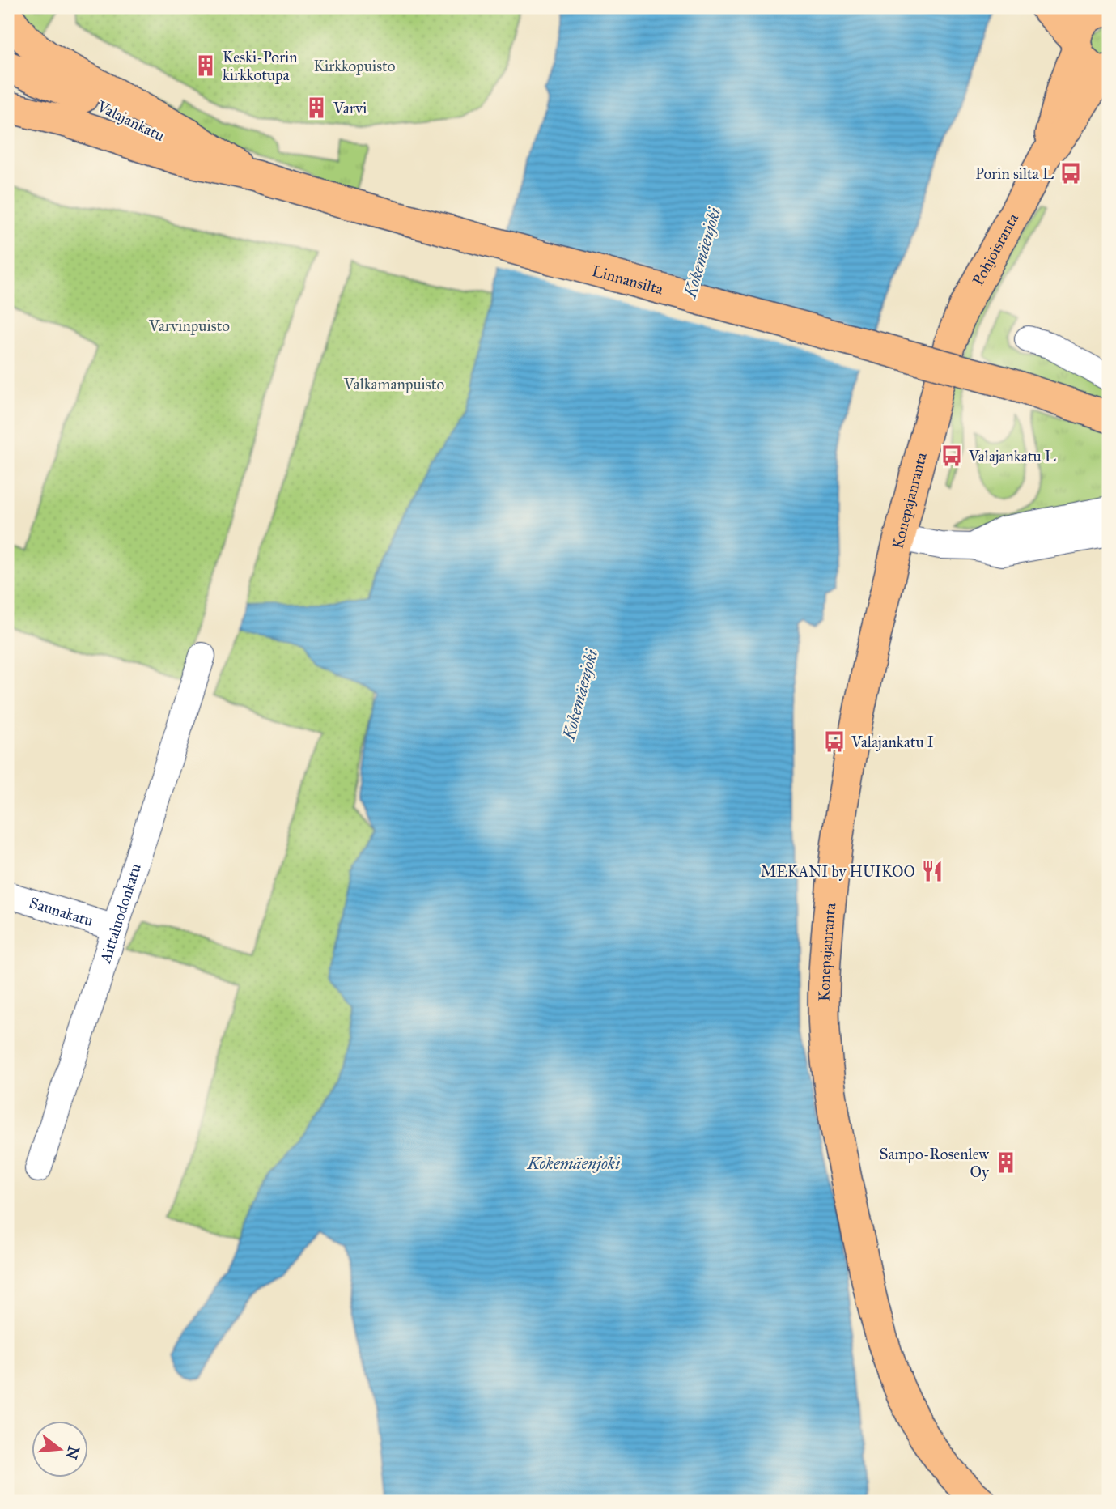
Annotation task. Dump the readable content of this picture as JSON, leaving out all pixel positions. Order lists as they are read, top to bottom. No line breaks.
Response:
{"streets":{"main road":["Valajankatu","Pohjoisranta","Linnansilta","Konepajanranta"],"street":["Saunakatu","Aittaluodonkatu"]},"crossings":[["Valajankatu","Linnansilta"],["Pohjoisranta","Konepajanranta"],["Saunakatu","Aittaluodonkatu"]],"water":["Kokemäenjoki"],"parks":["Kirkkopuisto","Varvinpuisto","Valkamanpuisto"],"places":{"building":["Keski-Porin kirkkotupa","Varvi","Sampo-Rosenlew Oy"],"bus stop":["Porin silta L","Valajankatu L","Valajankatu I"],"restaurant":["MEKANI by HUIKOO"]},"north":"right"}
